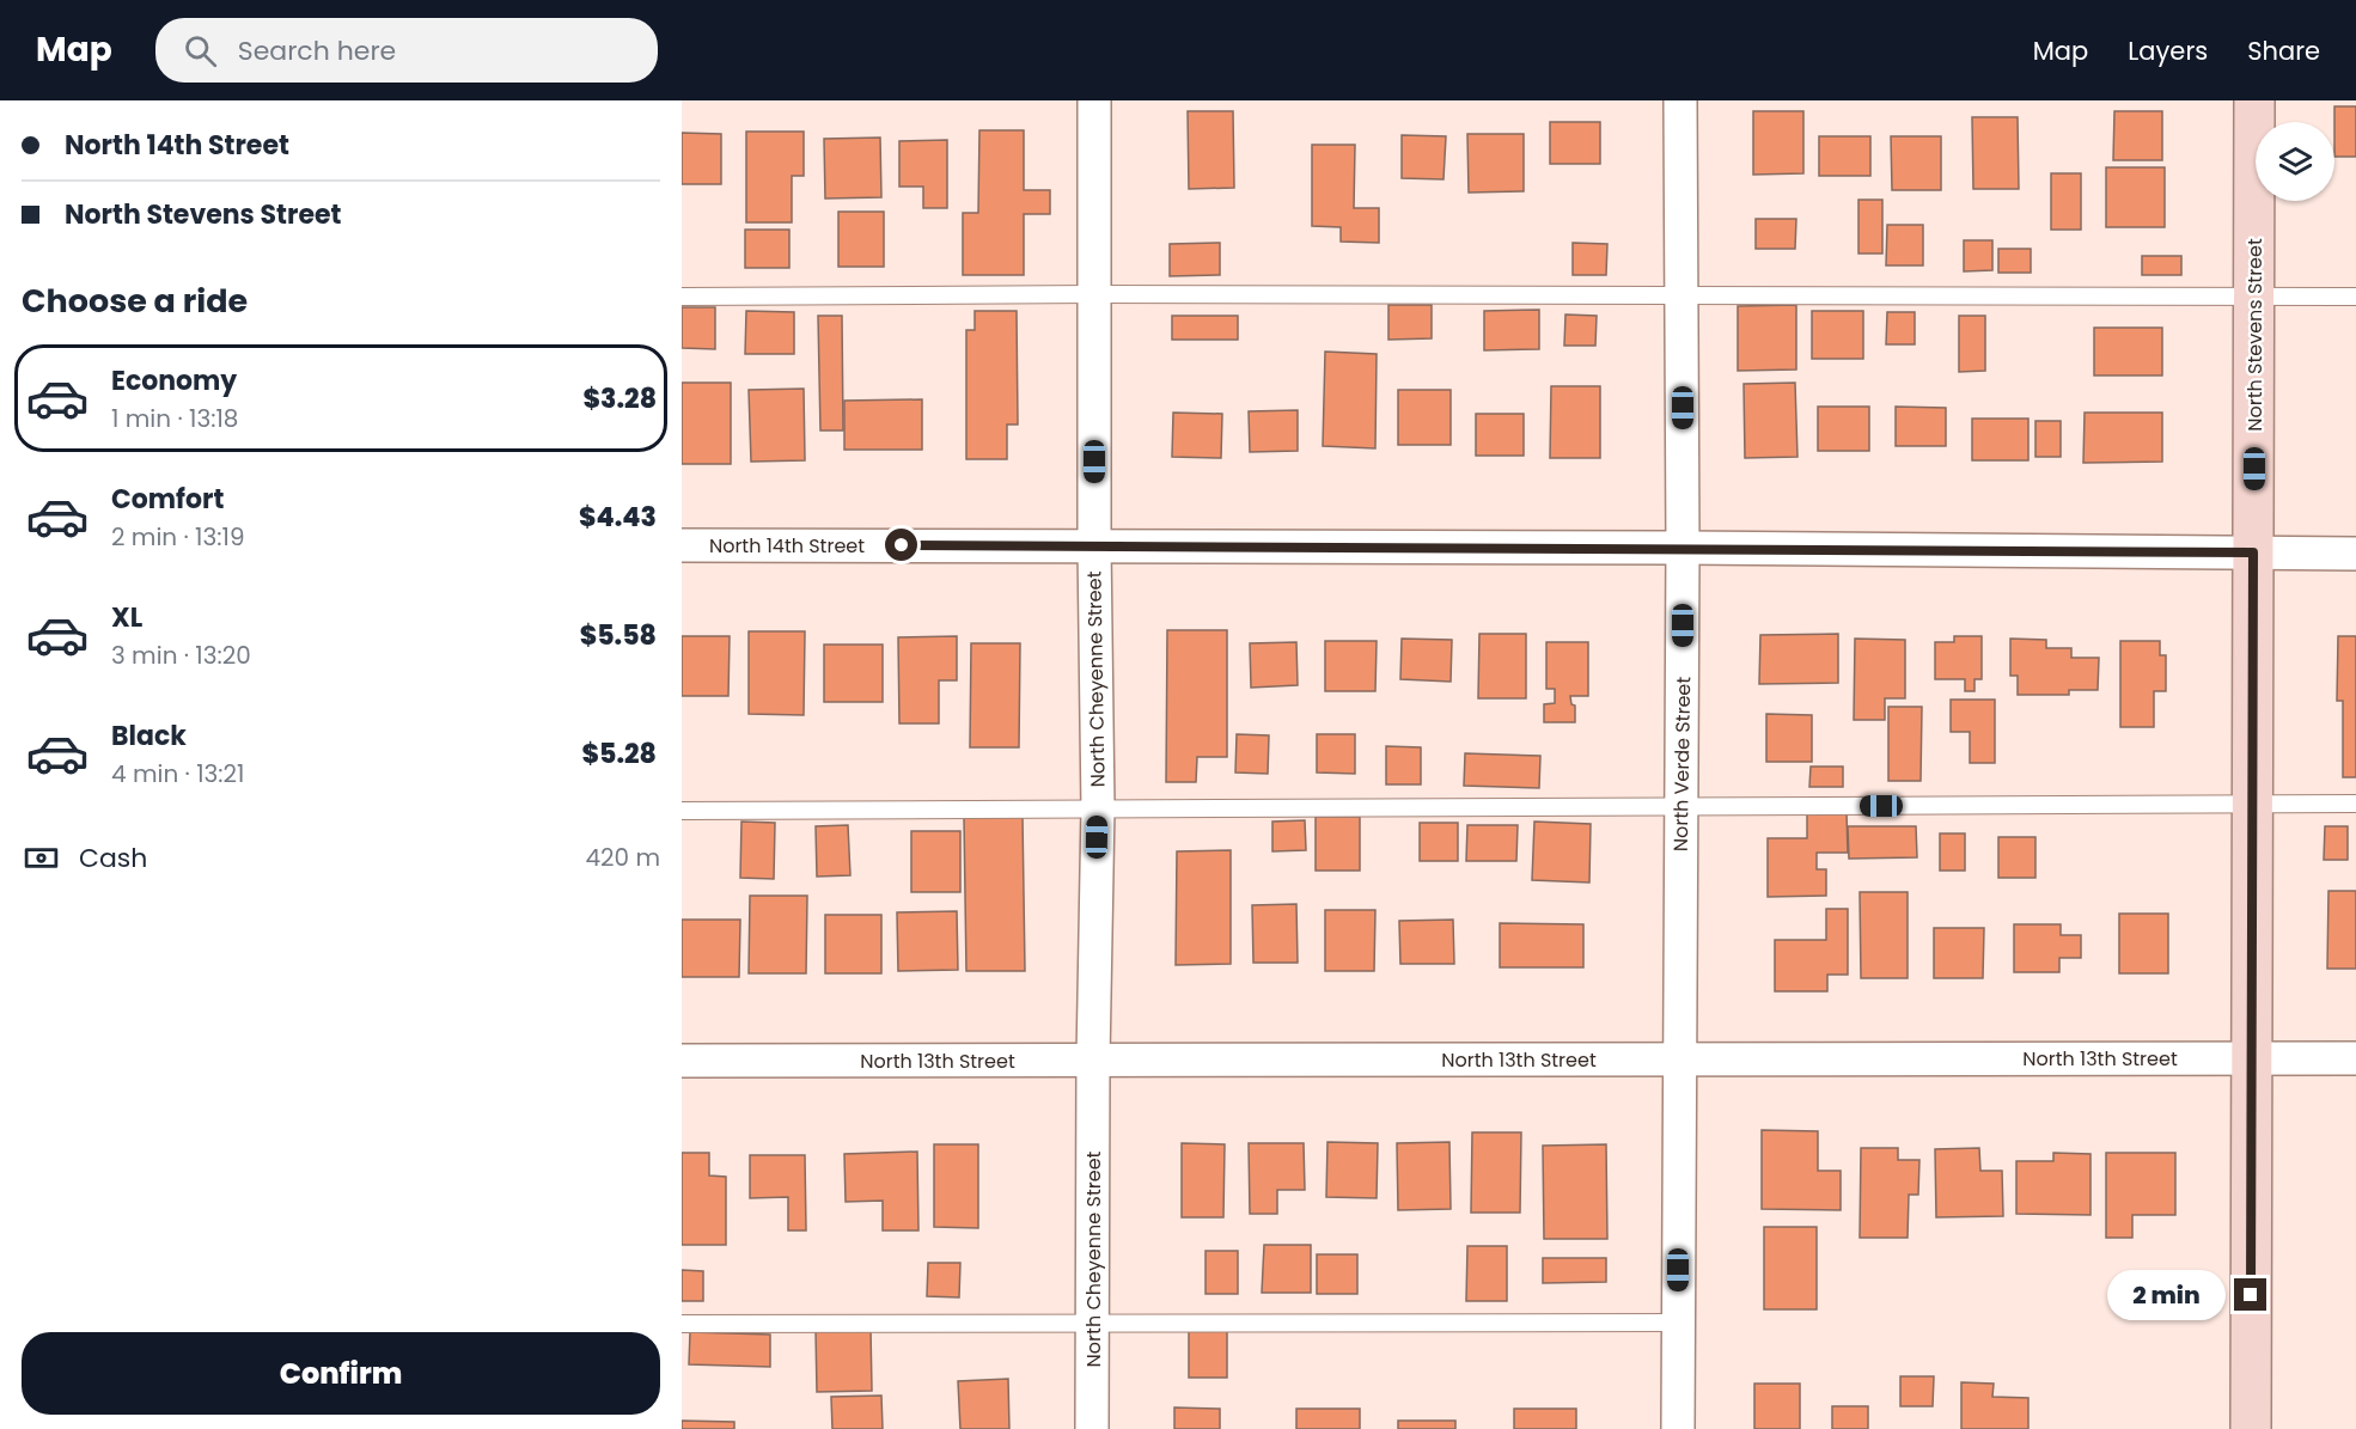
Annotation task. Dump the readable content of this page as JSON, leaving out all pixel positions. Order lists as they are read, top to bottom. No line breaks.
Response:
{"streets":{"street":["North Stevens Street","North 14th Street","North Cheyenne Street","North Verde Street","North 13th Street"]},"crossings":[["North Stevens Street","North 14th Street"],["North Stevens Street","North 13th Street"],["North 14th Street","North Cheyenne Street"],["North 14th Street","North Verde Street"],["North Cheyenne Street","North 13th Street"],["North Verde Street","North 13th Street"]],"page":{"header":"Map","search":"Search here","nav":["Map","Layers","Share"],"banner":["North 14th Street","North Stevens Street"],"heading":"Choose a ride","list":[{"name":"Economy","note":"1 min · 13:18","value":"$3.28"},{"name":"Comfort","note":"2 min · 13:19","value":"$4.43"},{"name":"XL","note":"3 min · 13:20","value":"$5.58"},{"name":"Black","note":"4 min · 13:21","value":"$5.28"}],"pay":["Cash","420 m"],"bubble":"2 min","buttons":"Confirm"}}
